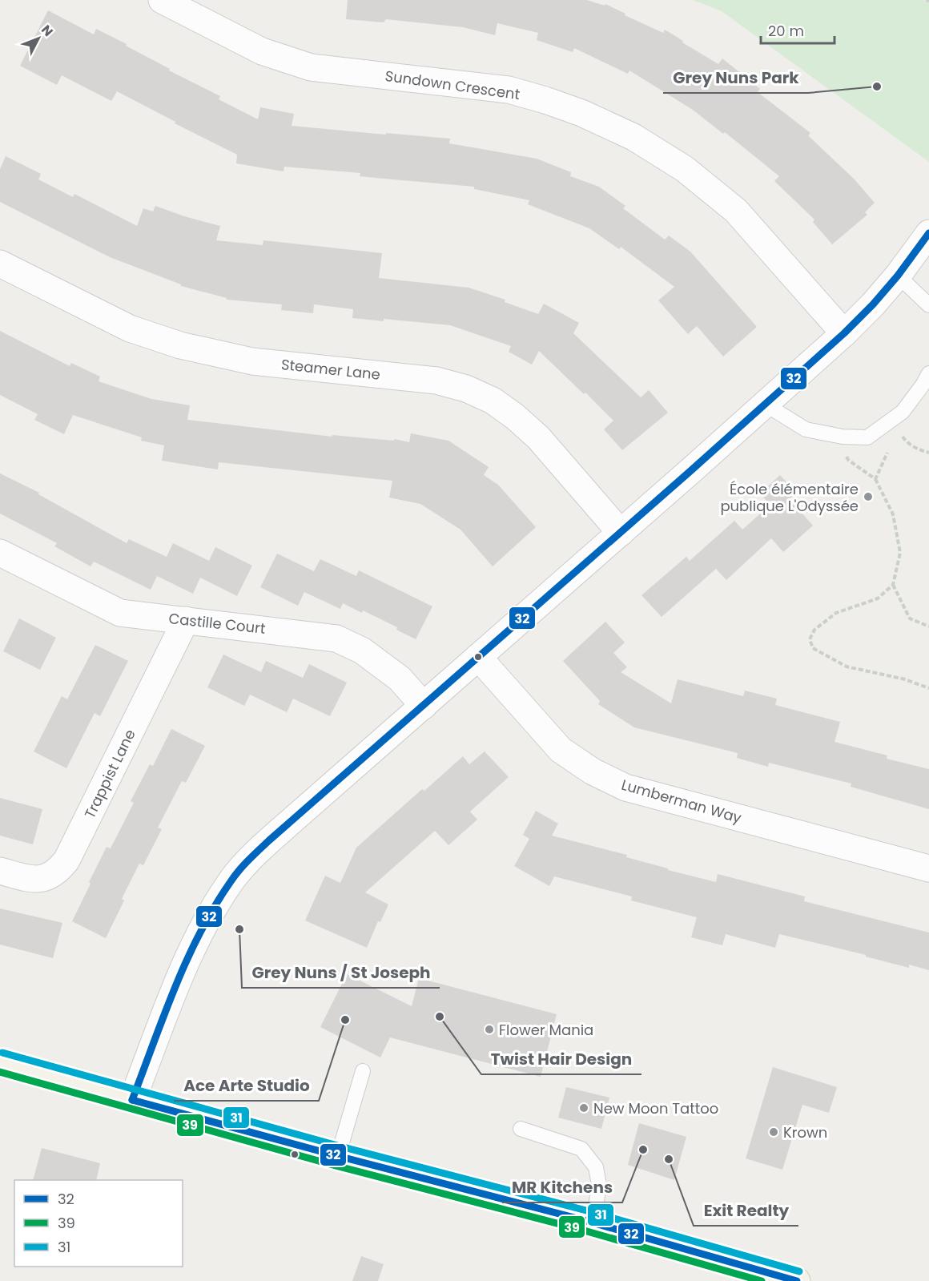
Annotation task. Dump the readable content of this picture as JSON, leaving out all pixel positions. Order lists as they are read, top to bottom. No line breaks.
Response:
{"streets":{"street":["Sundown Crescent","Steamer Lane","Castille Court","Trappist Lane","Lumberman Way"]},"crossings":[["Castille Court","Trappist Lane"]],"places":["Grey Nuns Park","École élémentaire publique L'Odyssée","Grey Nuns / St Joseph","Twist Hair Design","Ace Arte Studio","Flower Mania","New Moon Tattoo","Krown","MR Kitchens","Exit Realty"],"lines":["transit line 32","transit line 31","transit line 39"],"legend":["32","39","31"],"scale_bar":"20 m","north":"top right"}
